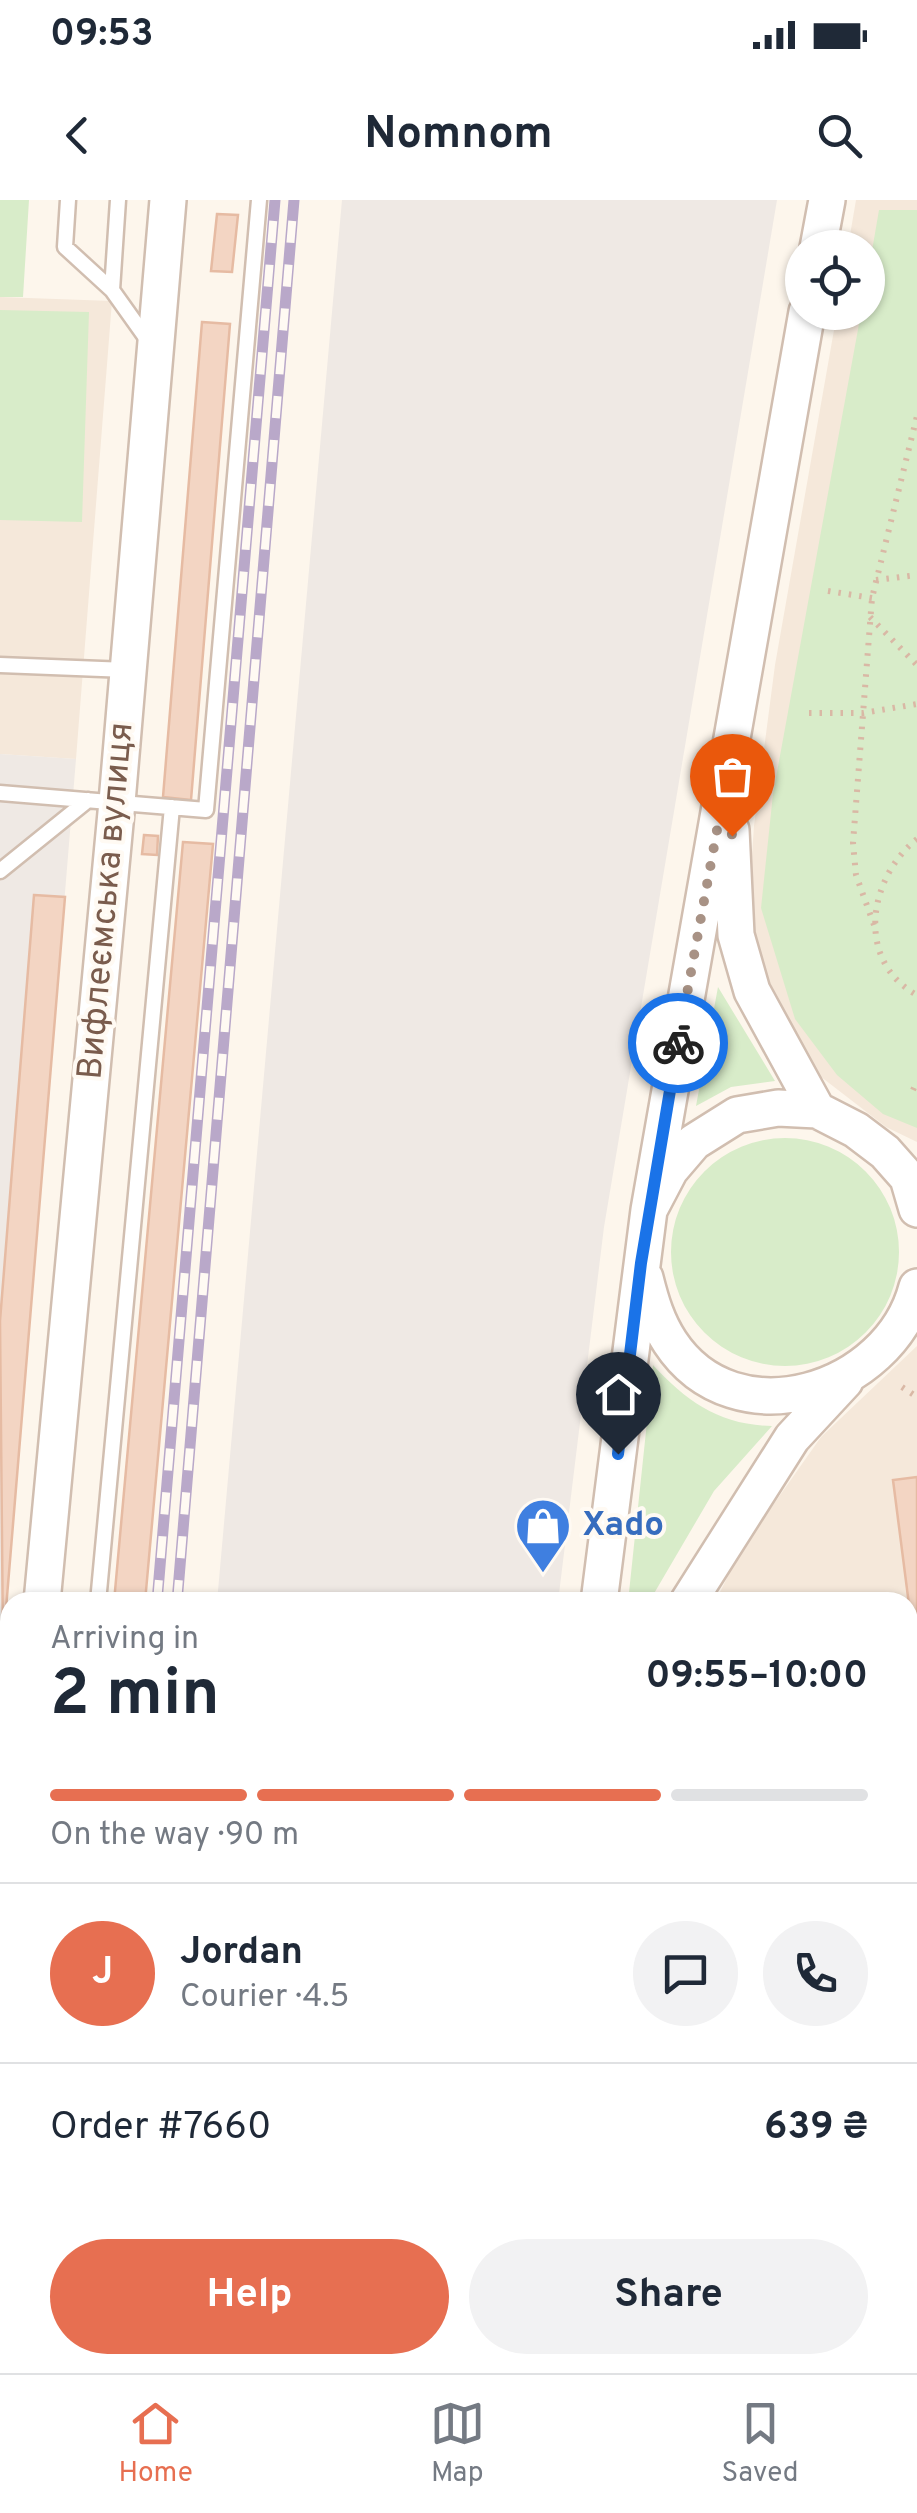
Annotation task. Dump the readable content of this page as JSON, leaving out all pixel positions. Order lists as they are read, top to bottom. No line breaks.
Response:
{"streets":{"street":["Вифлеємська вулиця"]},"places":{"shop":["Xado"]},"page":{"status":"09:53","header":"Nomnom","heading":["2 min","Arriving in","09:55–10:00"],"panel":["Jordan","Courier · 4.5","Order #7660","639 ₴"],"bar":"On the way · 90 m","round":"J","buttons":["Help","Share"],"tabs":["Home","Map","Saved"]}}
